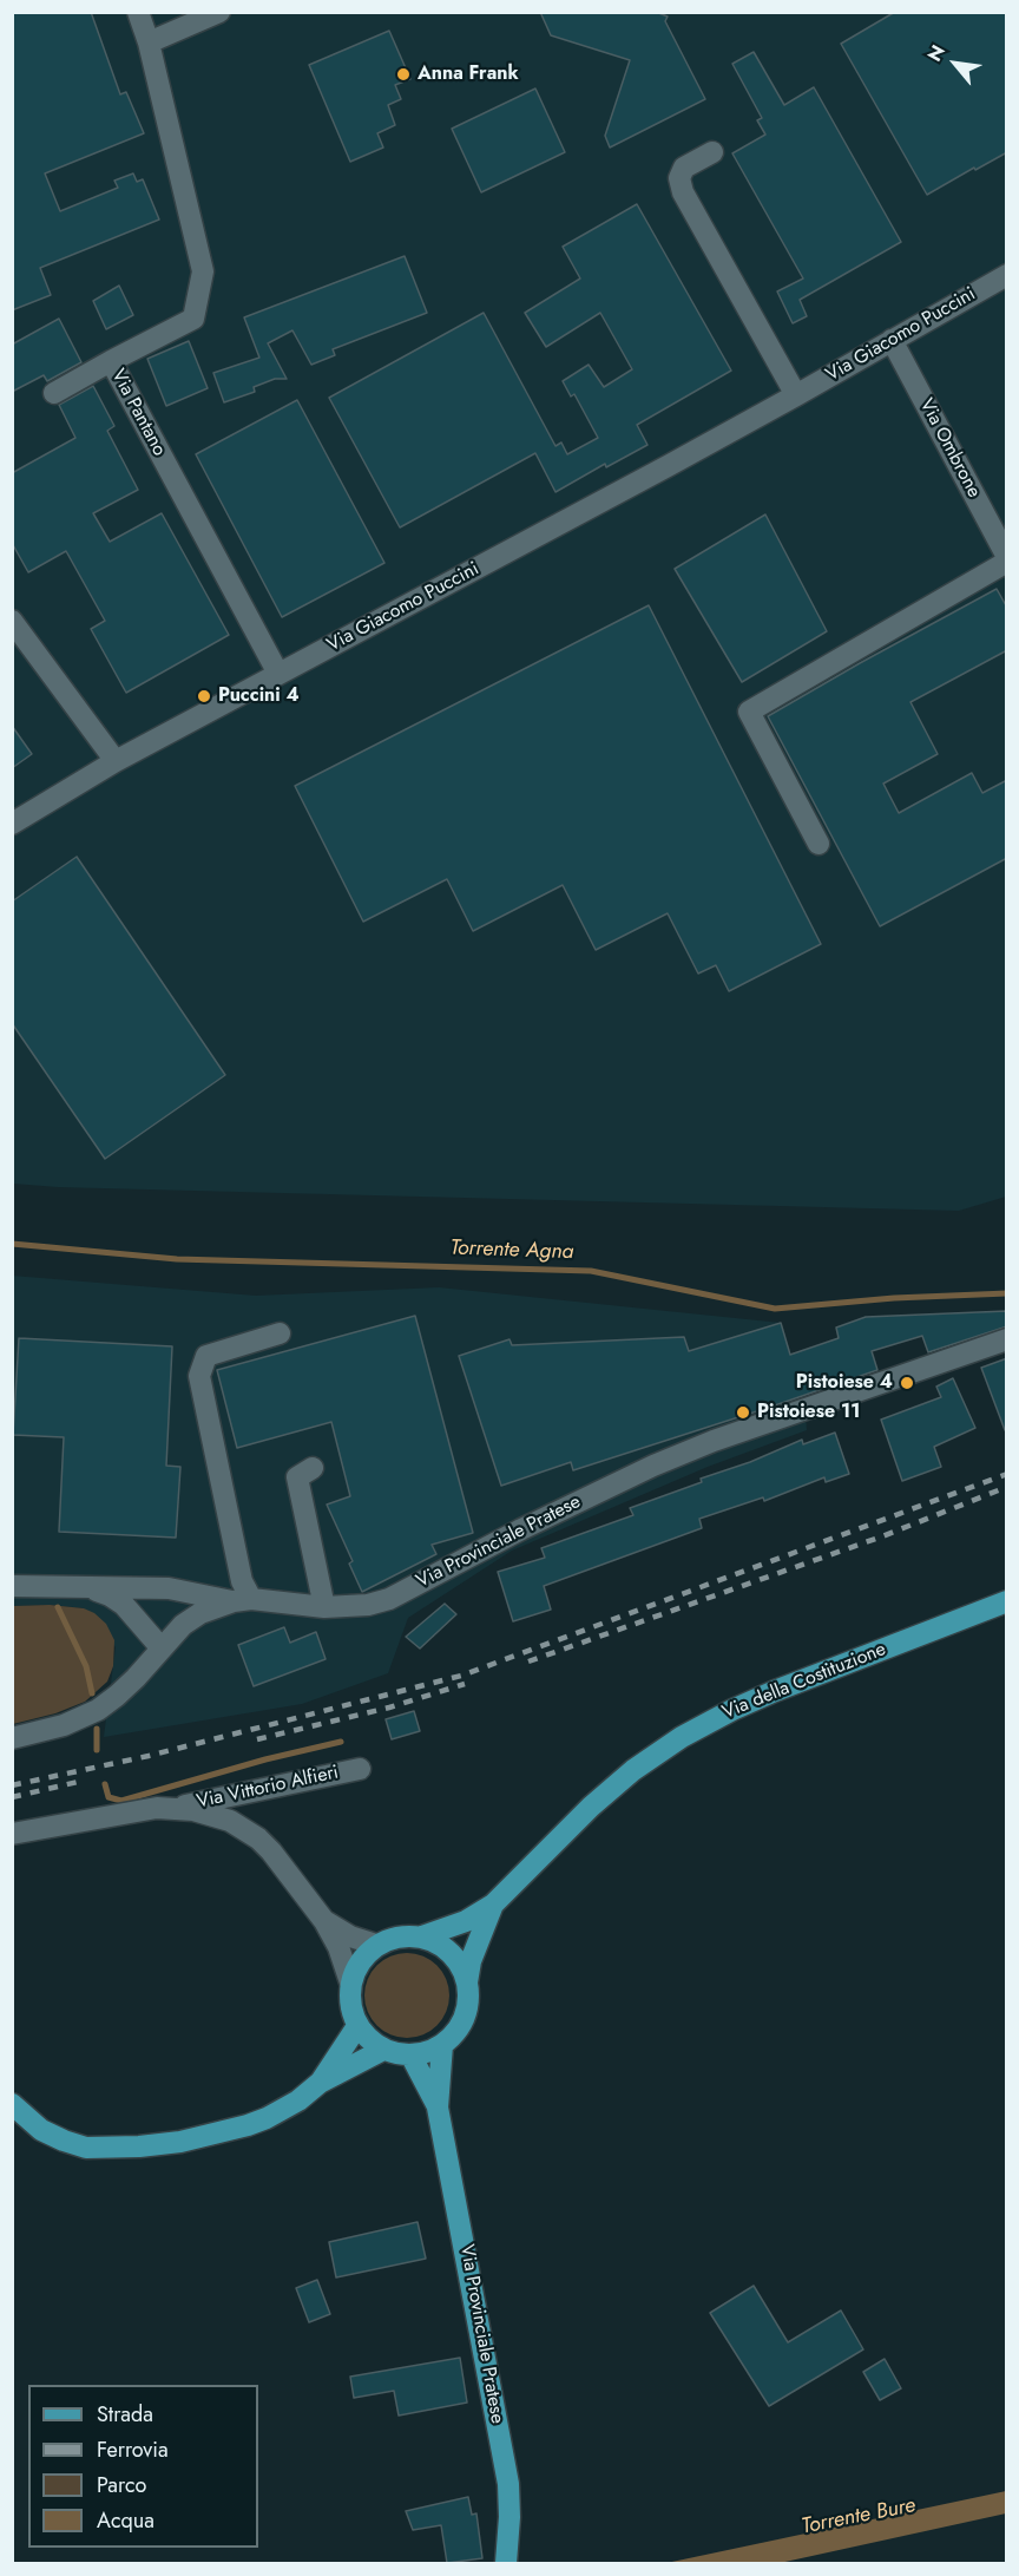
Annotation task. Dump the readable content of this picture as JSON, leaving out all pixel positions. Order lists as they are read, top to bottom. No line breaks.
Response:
{"streets":{"main road":["Via Provinciale Pratese","Via della Costituzione"],"street":["Via Giacomo Puccini","Via Pantano","Via Ombrone","Via Vittorio Alfieri"]},"crossings":[["Via Giacomo Puccini","Via Pantano"],["Via Giacomo Puccini","Via Ombrone"],["Via Provinciale Pratese","Via Vittorio Alfieri"]],"water":["Torrente Agna","Torrente Bure"],"places":["Anna Frank","Puccini 4","Pistoiese 4","Pistoiese 11"],"legend":["Strada","Ferrovia","Parco","Acqua"],"north":"top left"}
